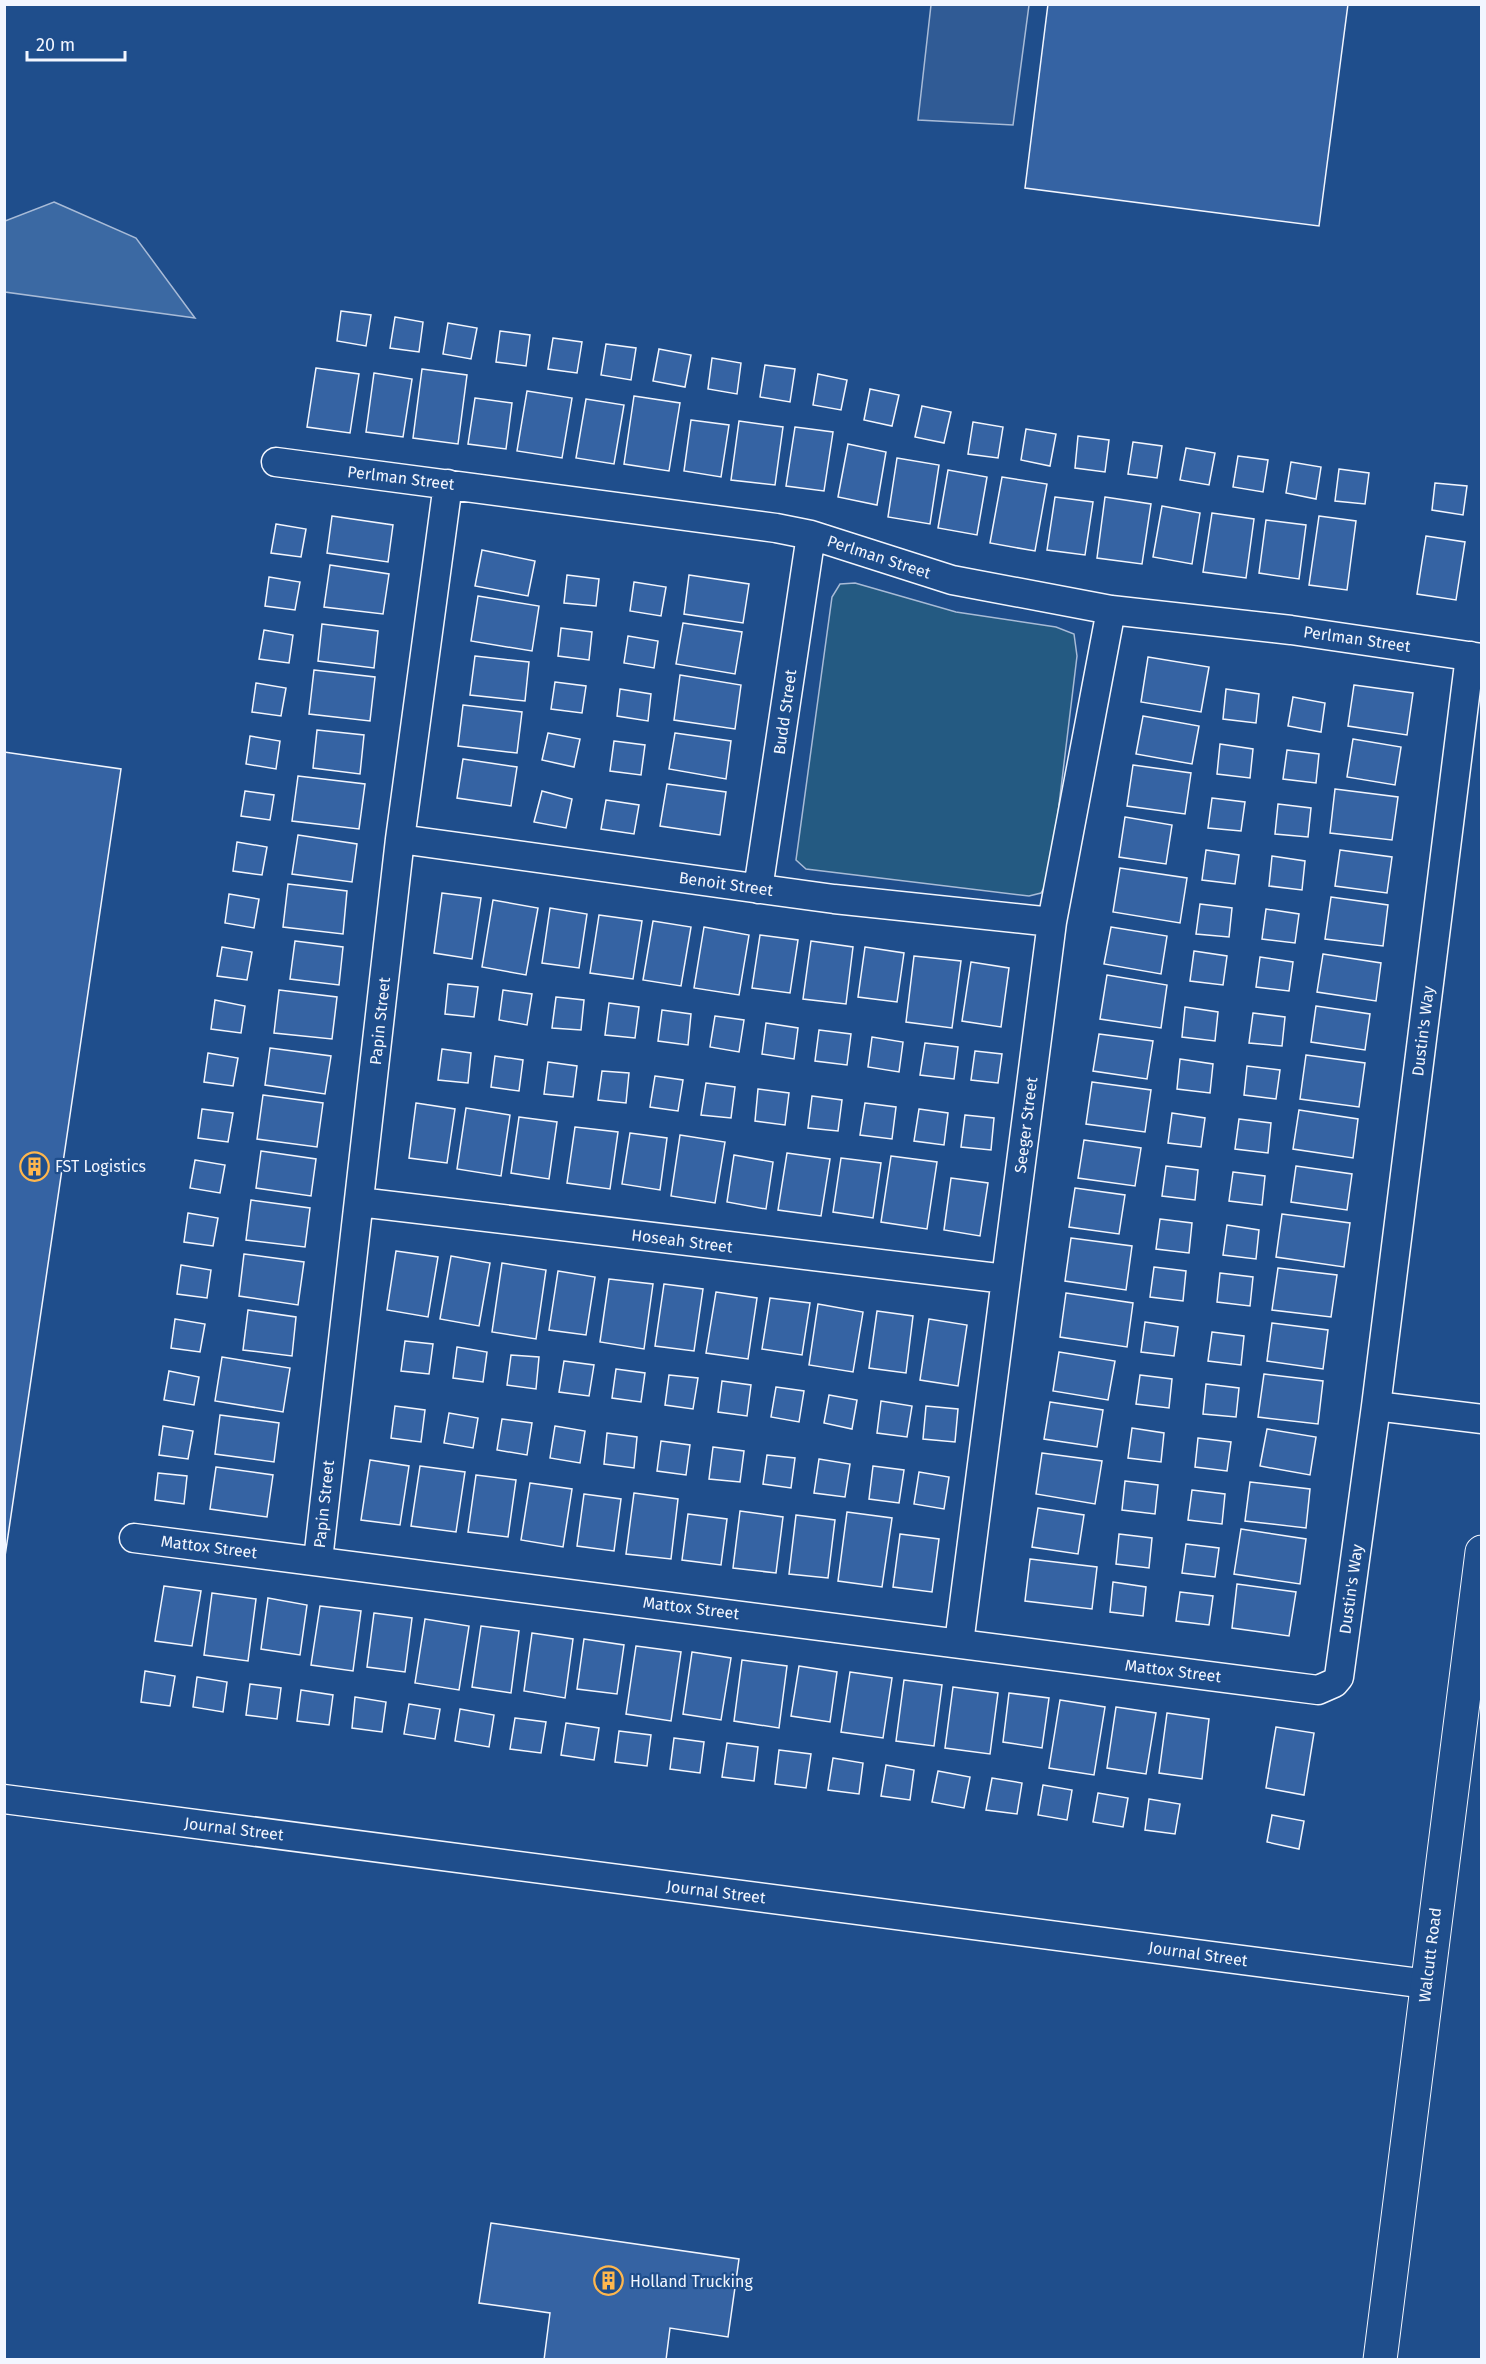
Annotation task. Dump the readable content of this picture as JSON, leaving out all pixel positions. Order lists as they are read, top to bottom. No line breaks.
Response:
{"streets":{"street":["Perlman Street","Budd Street","Benoit Street","Papin Street","Dustin's Way","Seeger Street","Hoseah Street","Mattox Street","Journal Street","Walcutt Road"]},"crossings":[["Perlman Street","Budd Street"],["Perlman Street","Papin Street"],["Perlman Street","Dustin's Way"],["Perlman Street","Seeger Street"],["Budd Street","Benoit Street"],["Benoit Street","Papin Street"],["Benoit Street","Seeger Street"],["Papin Street","Hoseah Street"],["Papin Street","Mattox Street"],["Dustin's Way","Mattox Street"],["Seeger Street","Hoseah Street"],["Seeger Street","Mattox Street"],["Journal Street","Walcutt Road"]],"places":{"building":["FST Logistics","Holland Trucking"]},"scale_bar":"20 m"}
